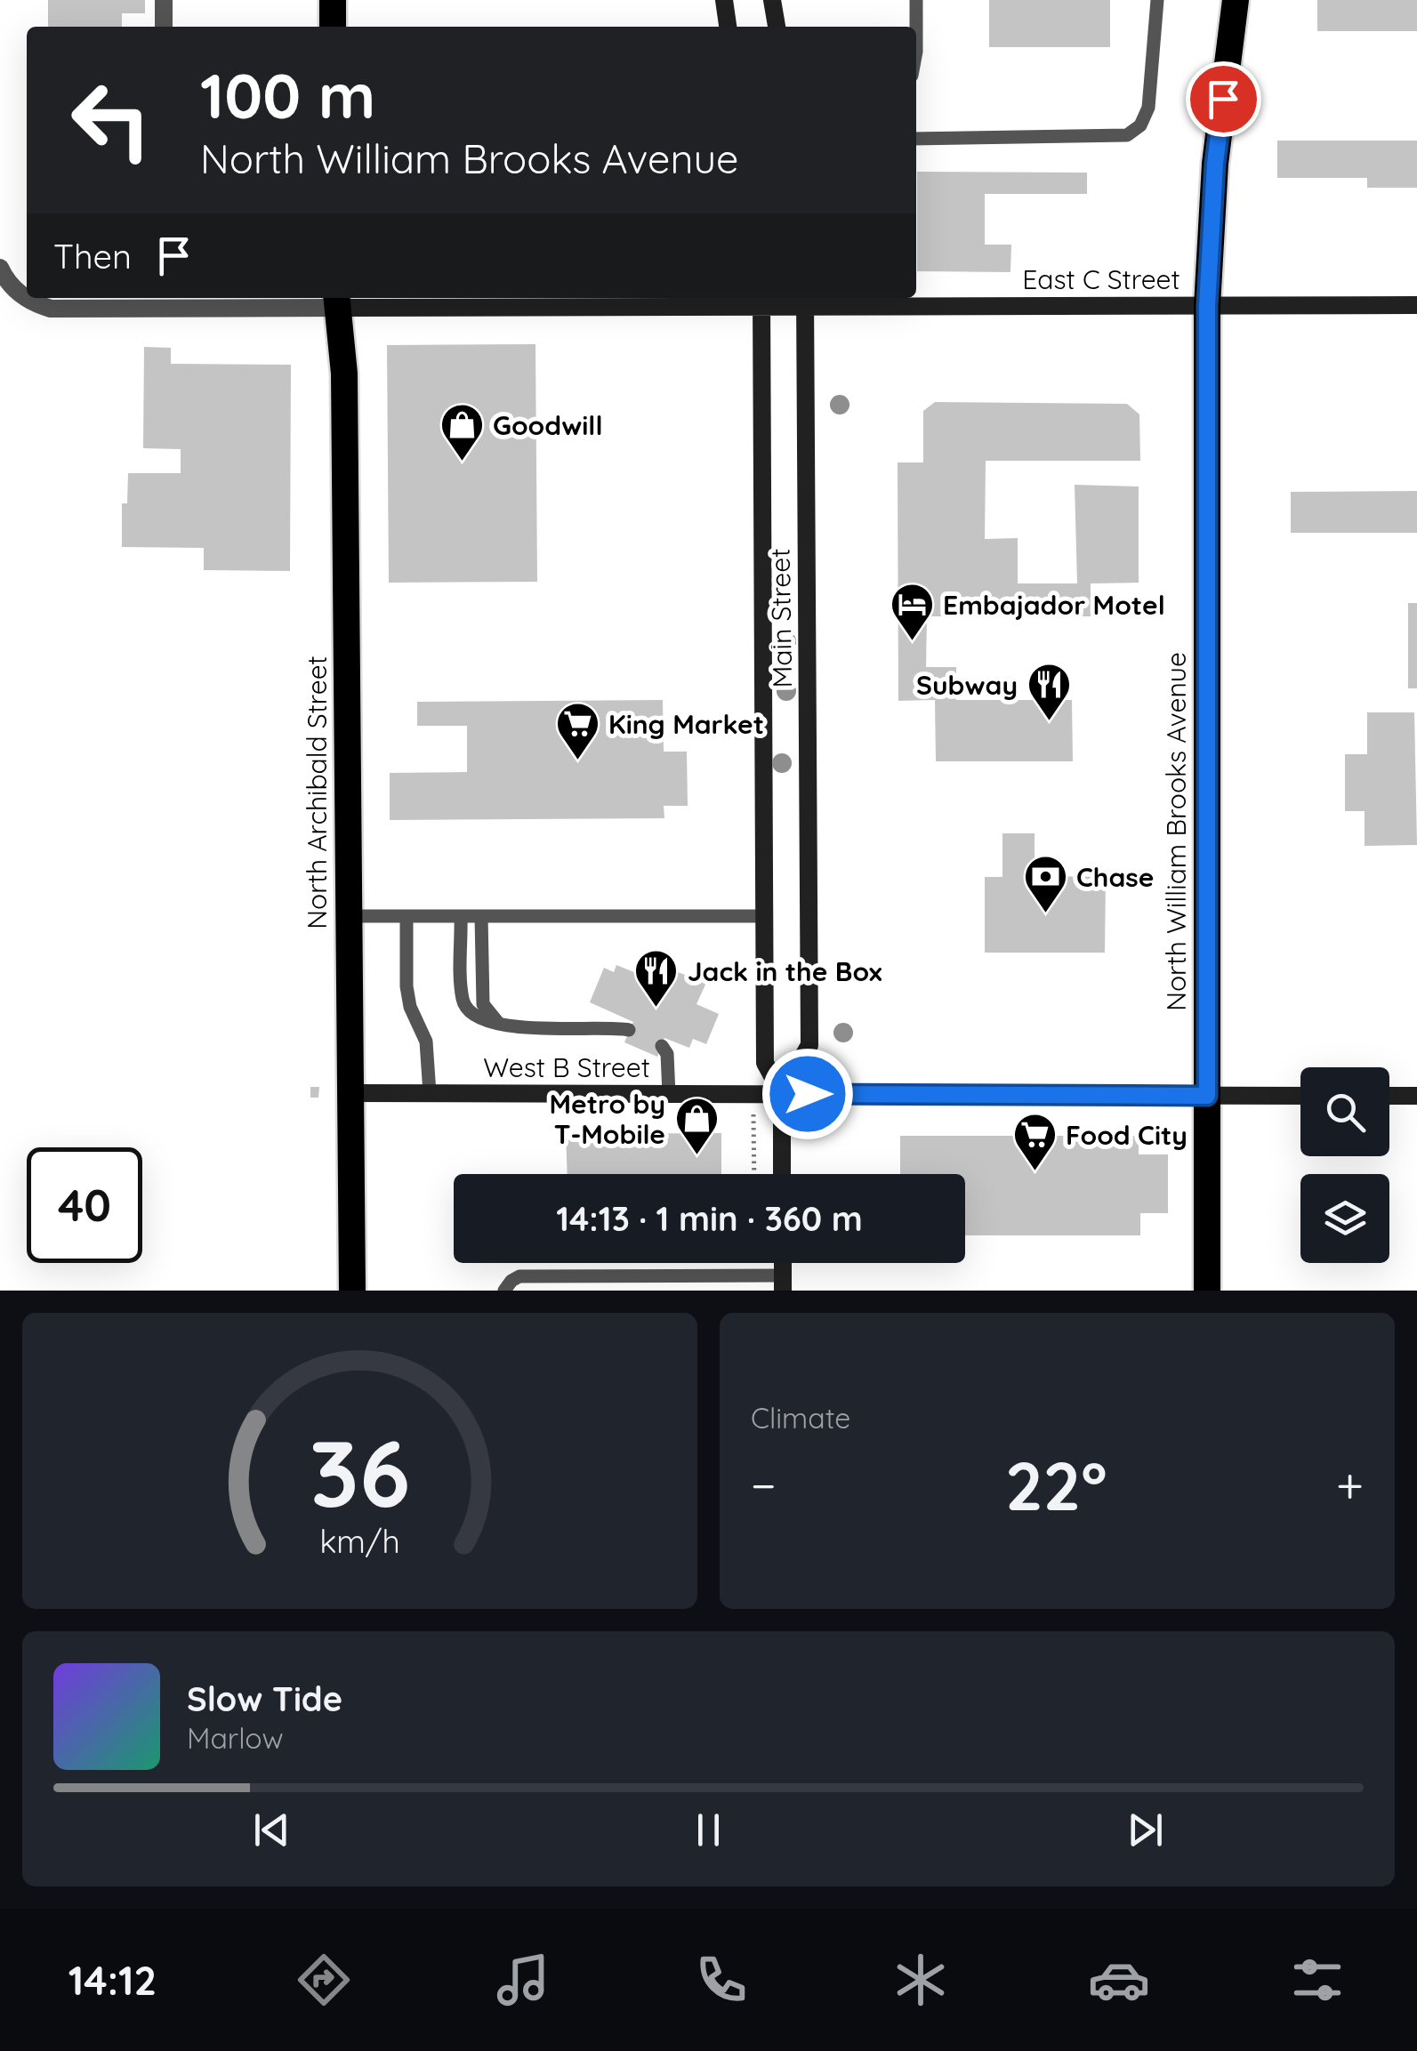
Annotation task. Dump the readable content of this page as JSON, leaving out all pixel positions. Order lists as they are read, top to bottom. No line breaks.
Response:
{"streets":{"highway":["North Archibald Street","North William Brooks Avenue"],"street":["East C Street","Main Street","West B Street"]},"crossings":[["East C Street","Main Street"],["East C Street","North Archibald Street"],["East C Street","North William Brooks Avenue"],["Main Street","West B Street"],["North Archibald Street","West B Street"],["North William Brooks Avenue","West B Street"]],"places":{"shop":["Goodwill","Metro by T-Mobile"],"hotel":["Embajador Motel"],"restaurant":["Subway","Jack in the Box"],"supermarket":["King Market","Food City"],"bank":["Chase"]},"page":{"turn":["100 m","North William Brooks Avenue"],"then":"Then","limit":"40","trip":"14:13 · 1 min · 360 m","tile":"Climate","heat":["−","22°","+"],"song":["Slow Tide","Marlow"],"tabs":"14:12","gauge":["36","km/h"]}}
